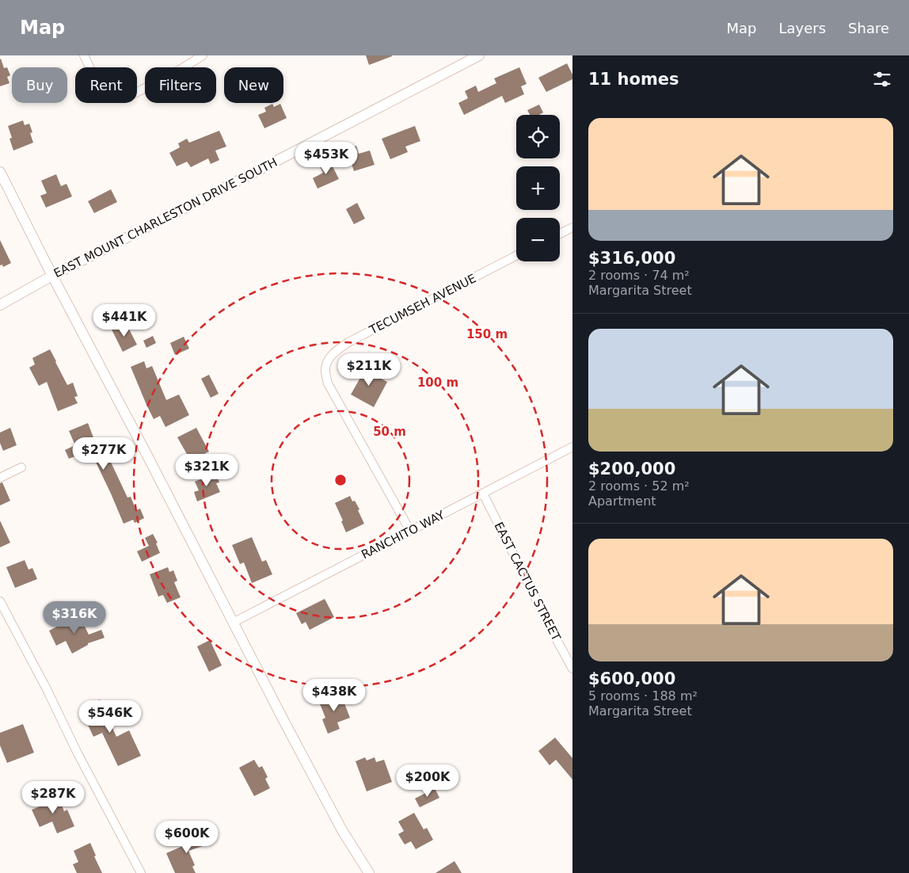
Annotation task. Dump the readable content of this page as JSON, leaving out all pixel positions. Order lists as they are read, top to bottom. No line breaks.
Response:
{"streets":{"street":["EAST MOUNT CHARLESTON DRIVE SOUTH","TECUMSEH AVENUE","RANCHITO WAY","EAST CACTUS STREET"]},"crossings":[["TECUMSEH AVENUE","RANCHITO WAY"],["RANCHITO WAY","EAST CACTUS STREET"]],"page":{"header":"Map","nav":["Map","Layers","Share"],"heading":"11 homes","chip":["Buy","Rent","Filters","New"],"list":[{"name":"$316,000","note":"2 rooms · 74 m² · Margarita Street"},{"name":"$200,000","note":"2 rooms · 52 m² · Apartment"},{"name":"$600,000","note":"5 rooms · 188 m² · Margarita Street"}],"map_buttons":["+","−"],"price":["$453K","$441K","$211K","$277K","$321K","$316K","$438K","$546K","$200K","$287K","$600K"]},"rings":["150 m","100 m","50 m"]}
